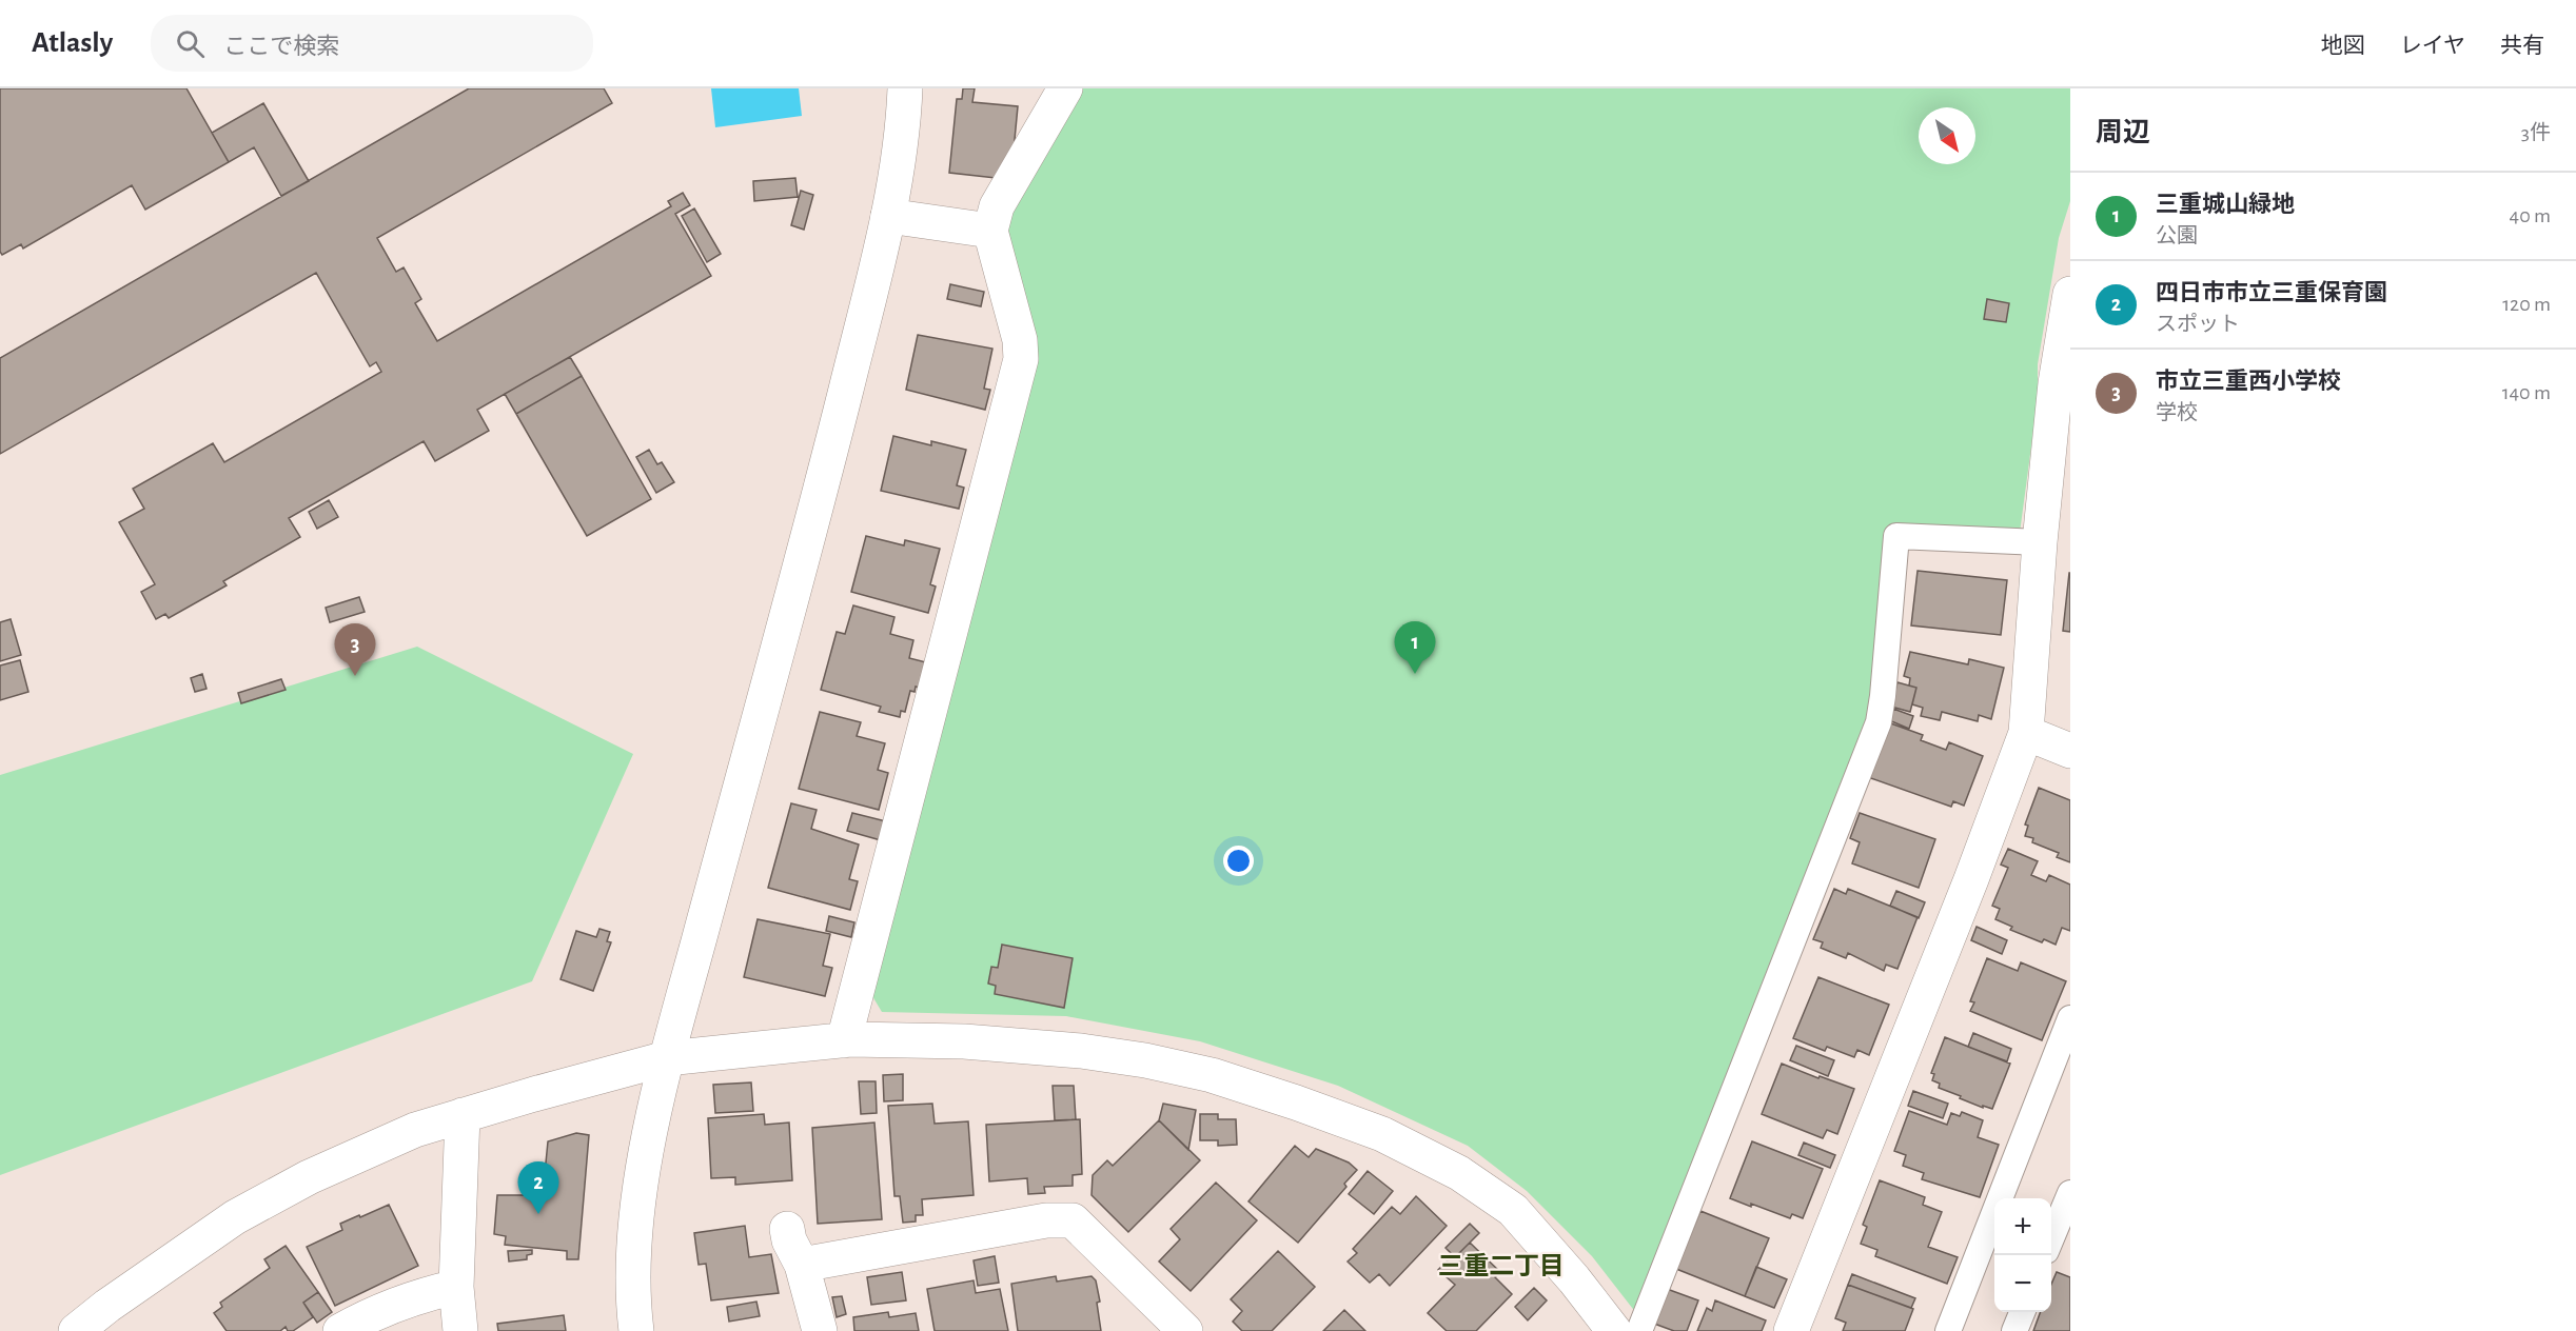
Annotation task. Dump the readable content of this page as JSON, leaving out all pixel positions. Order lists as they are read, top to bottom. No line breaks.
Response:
{"districts":["三重二丁目"],"north":"bottom right","page":{"header":"Atlasly","search":"ここで検索","nav":["地図","レイヤ","共有"],"heading":["周辺","3件"],"list":[{"mark":"1","name":"三重城山緑地","note":"公園","value":"40 m"},{"mark":"2","name":"四日市市立三重保育園","note":"スポット","value":"120 m"},{"mark":"3","name":"市立三重西小学校","note":"学校","value":"140 m"}],"pins":["1","3","2"],"map_buttons":["+","−"]}}
